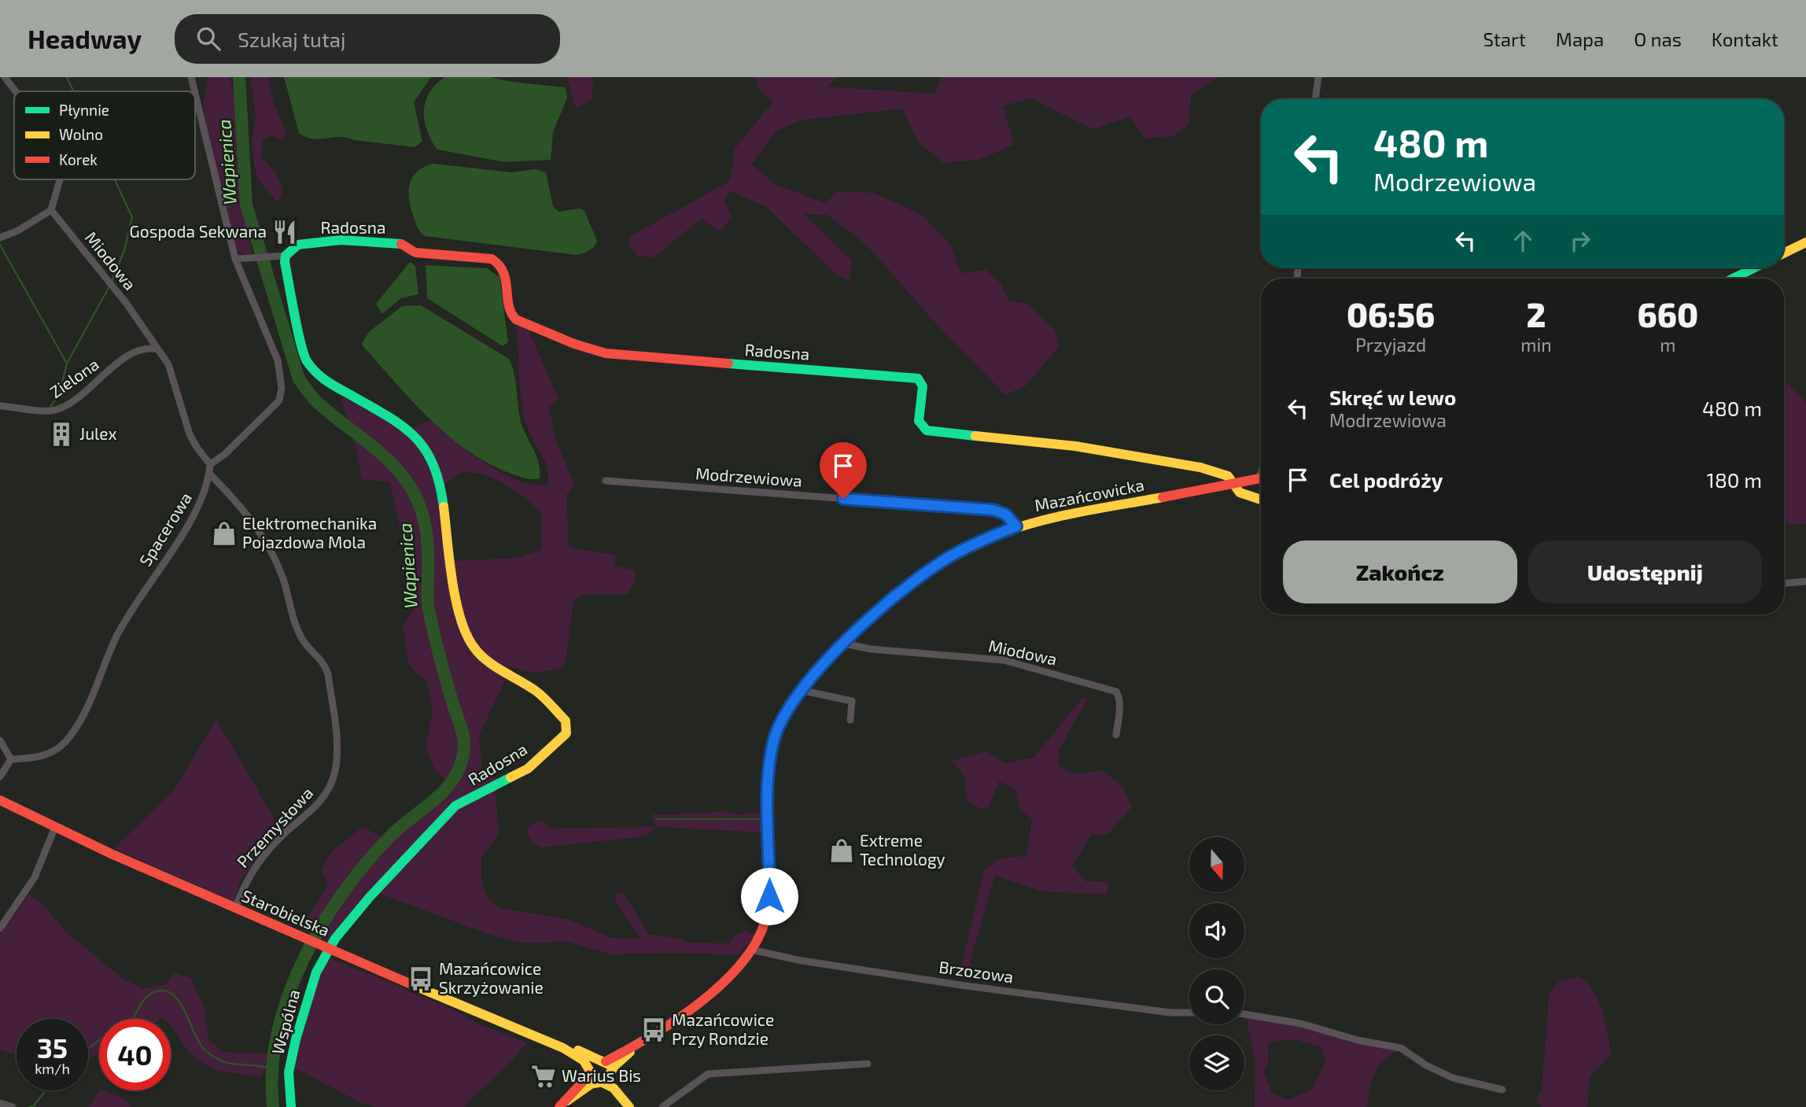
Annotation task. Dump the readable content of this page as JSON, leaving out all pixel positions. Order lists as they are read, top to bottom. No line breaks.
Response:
{"streets":{"street":["Radosna","Miodowa","Zielona","Modrzewiowa","Mazańcowicka","Spacerowa","Przemysłowa","Starobielska","Brzozowa","Wspólna"]},"crossings":[["Radosna","Mazańcowicka"],["Radosna","Starobielska"],["Radosna","Wspólna"],["Miodowa","Zielona"],["Miodowa","Mazańcowicka"],["Miodowa","Spacerowa"],["Modrzewiowa","Mazańcowicka"],["Mazańcowicka","Brzozowa"],["Spacerowa","Przemysłowa"],["Przemysłowa","Starobielska"],["Starobielska","Wspólna"]],"water":["Wapienica"],"places":{"restaurant":["Gospoda Sekwana"],"building":["Julex"],"shop":["Elektromechanika Pojazdowa Mola","Extreme Technology"],"bus stop":["Mazańcowice Skrzyżowanie","Mazańcowice Przy Rondzie"],"supermarket":["Warius Bis"]},"legend":["Płynnie","Wolno","Korek"],"north":"bottom","page":{"header":"Headway","search":"Szukaj tutaj","nav":["Start","Mapa","O nas","Kontakt"],"turn":["480 m","Modrzewiowa"],"eta":["06:56","Przyjazd","2","min","660","m"],"list":[{"name":"Skręć w lewo","note":"Modrzewiowa","value":"480 m"},{"name":"Cel podróży","value":"180 m"}],"buttons":["Zakończ","Udostępnij"],"speed":"35 km/h","limit":"40"}}
